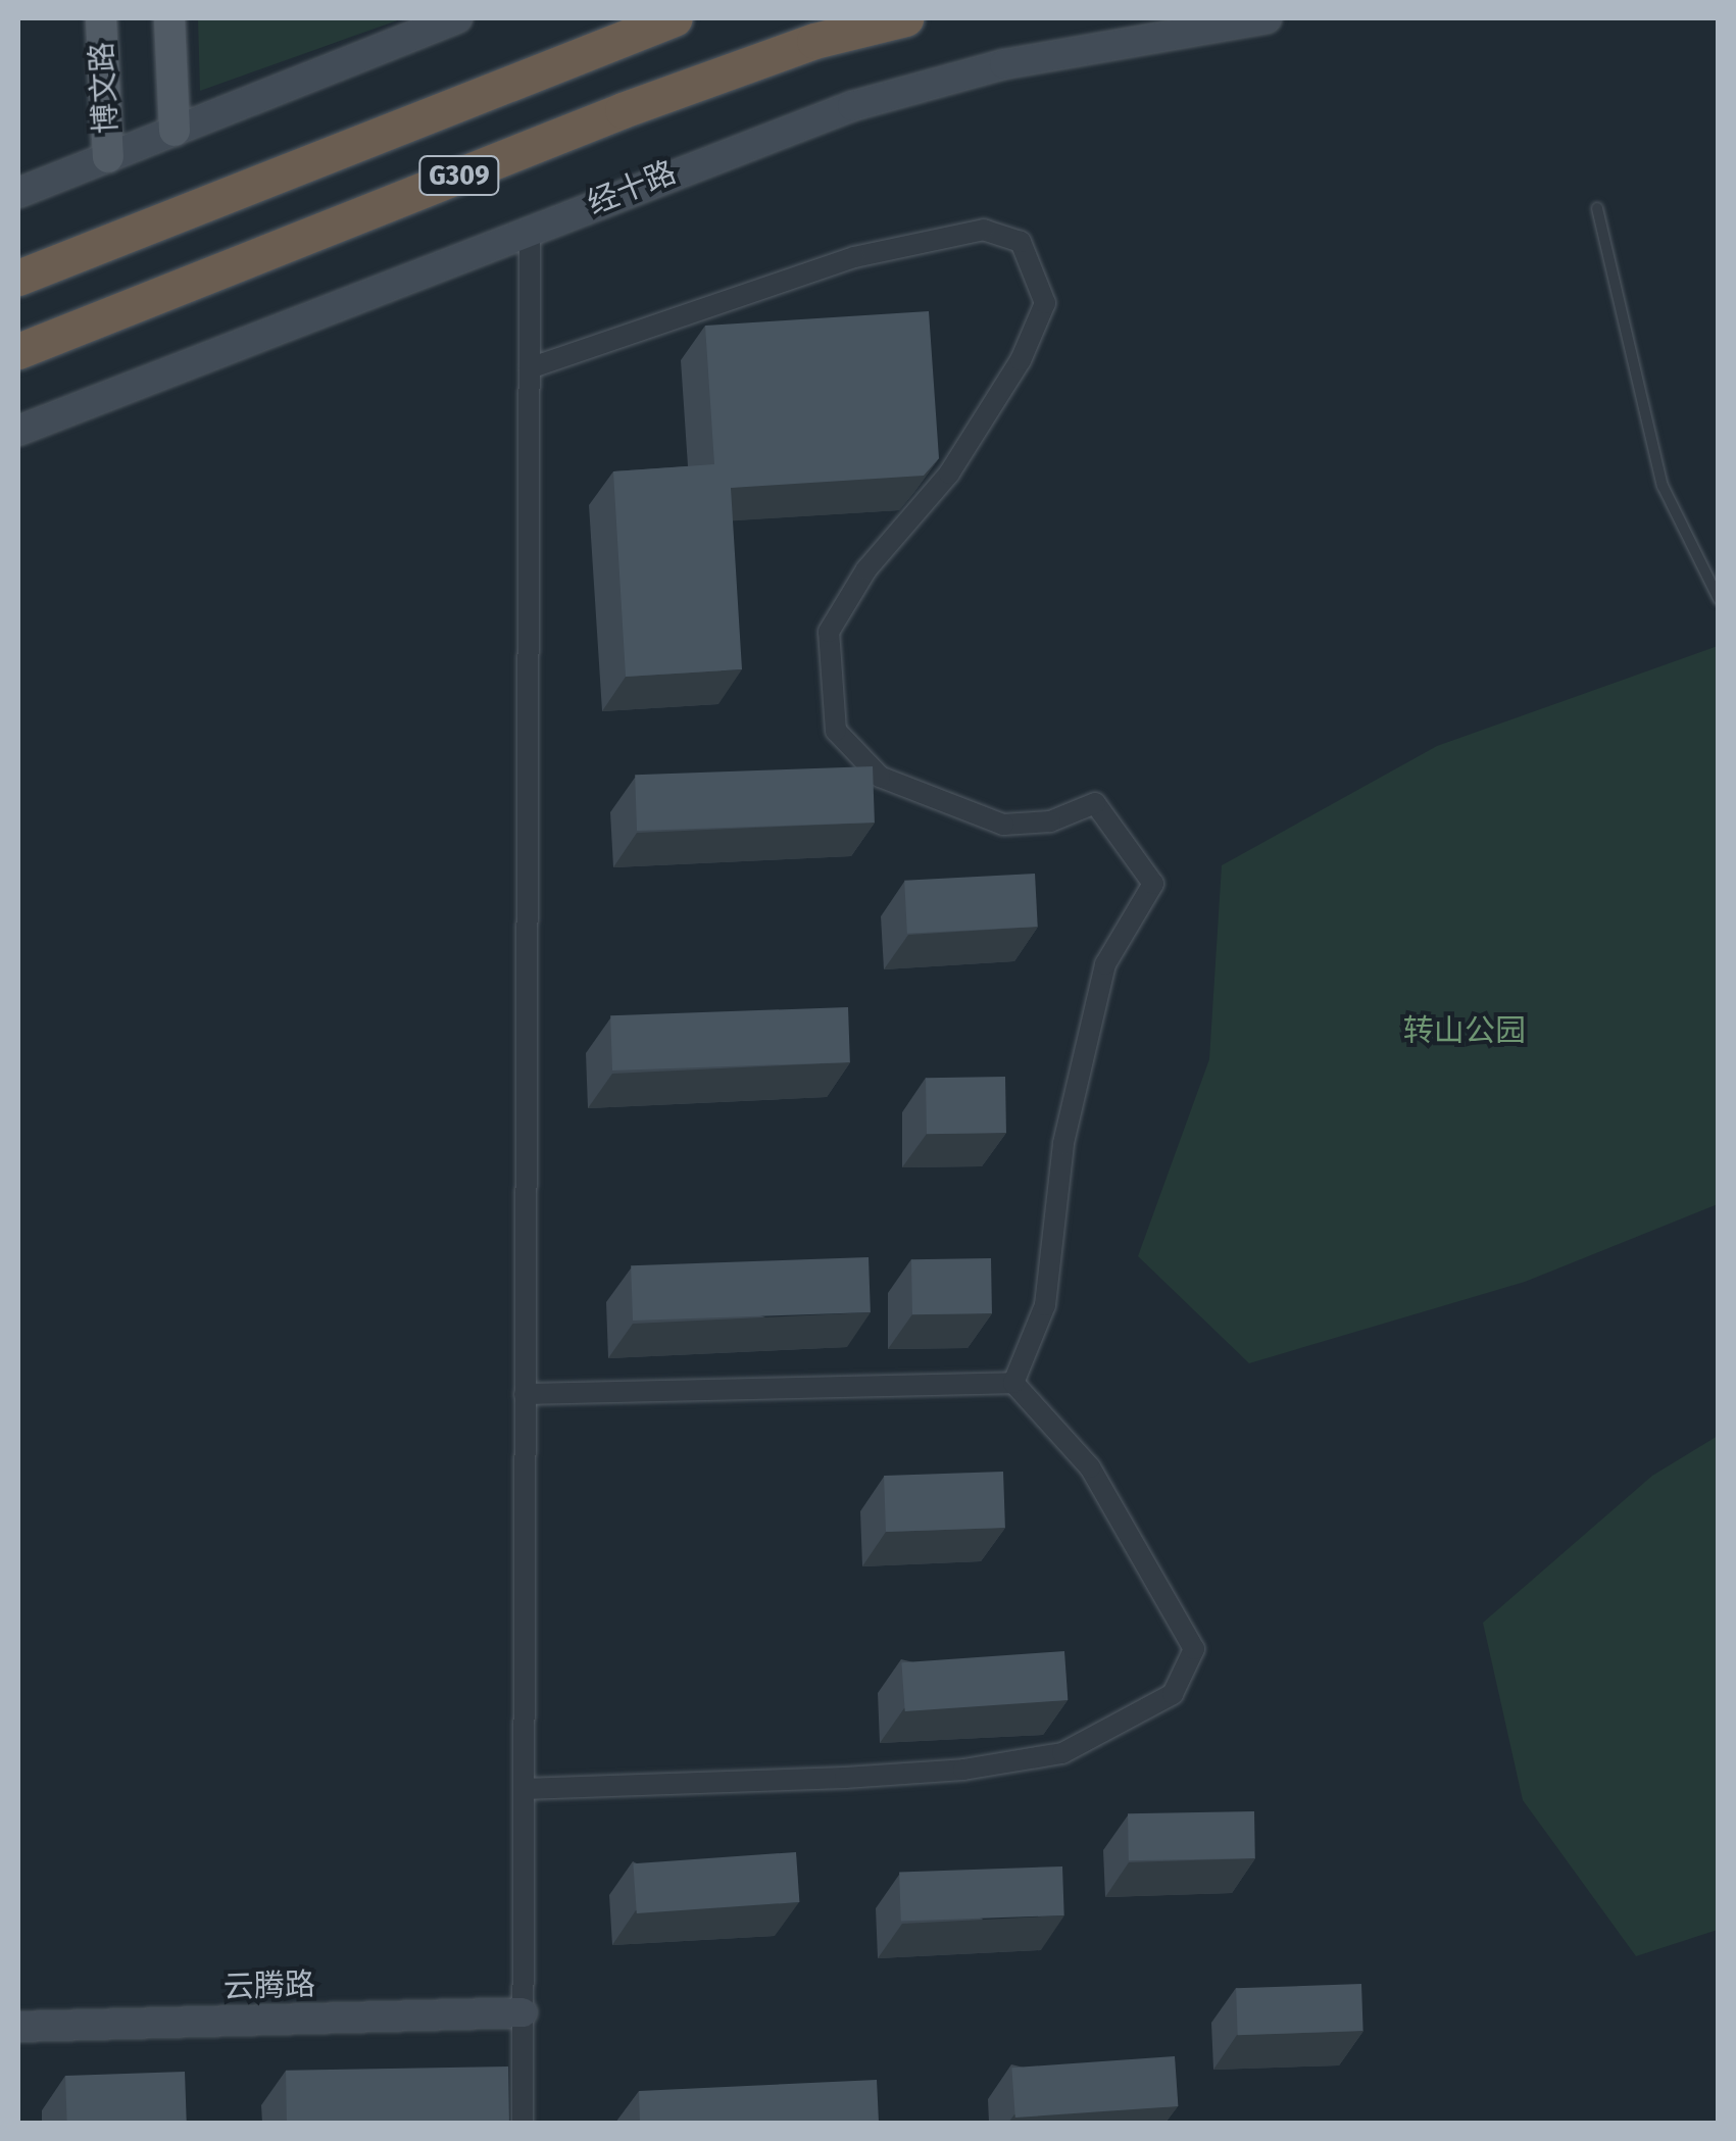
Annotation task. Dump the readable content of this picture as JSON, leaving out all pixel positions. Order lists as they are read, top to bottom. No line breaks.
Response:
{"streets":{"highway":["G309"],"main road":["博文路","经十路","云腾路"]},"parks":["转山公园"]}
